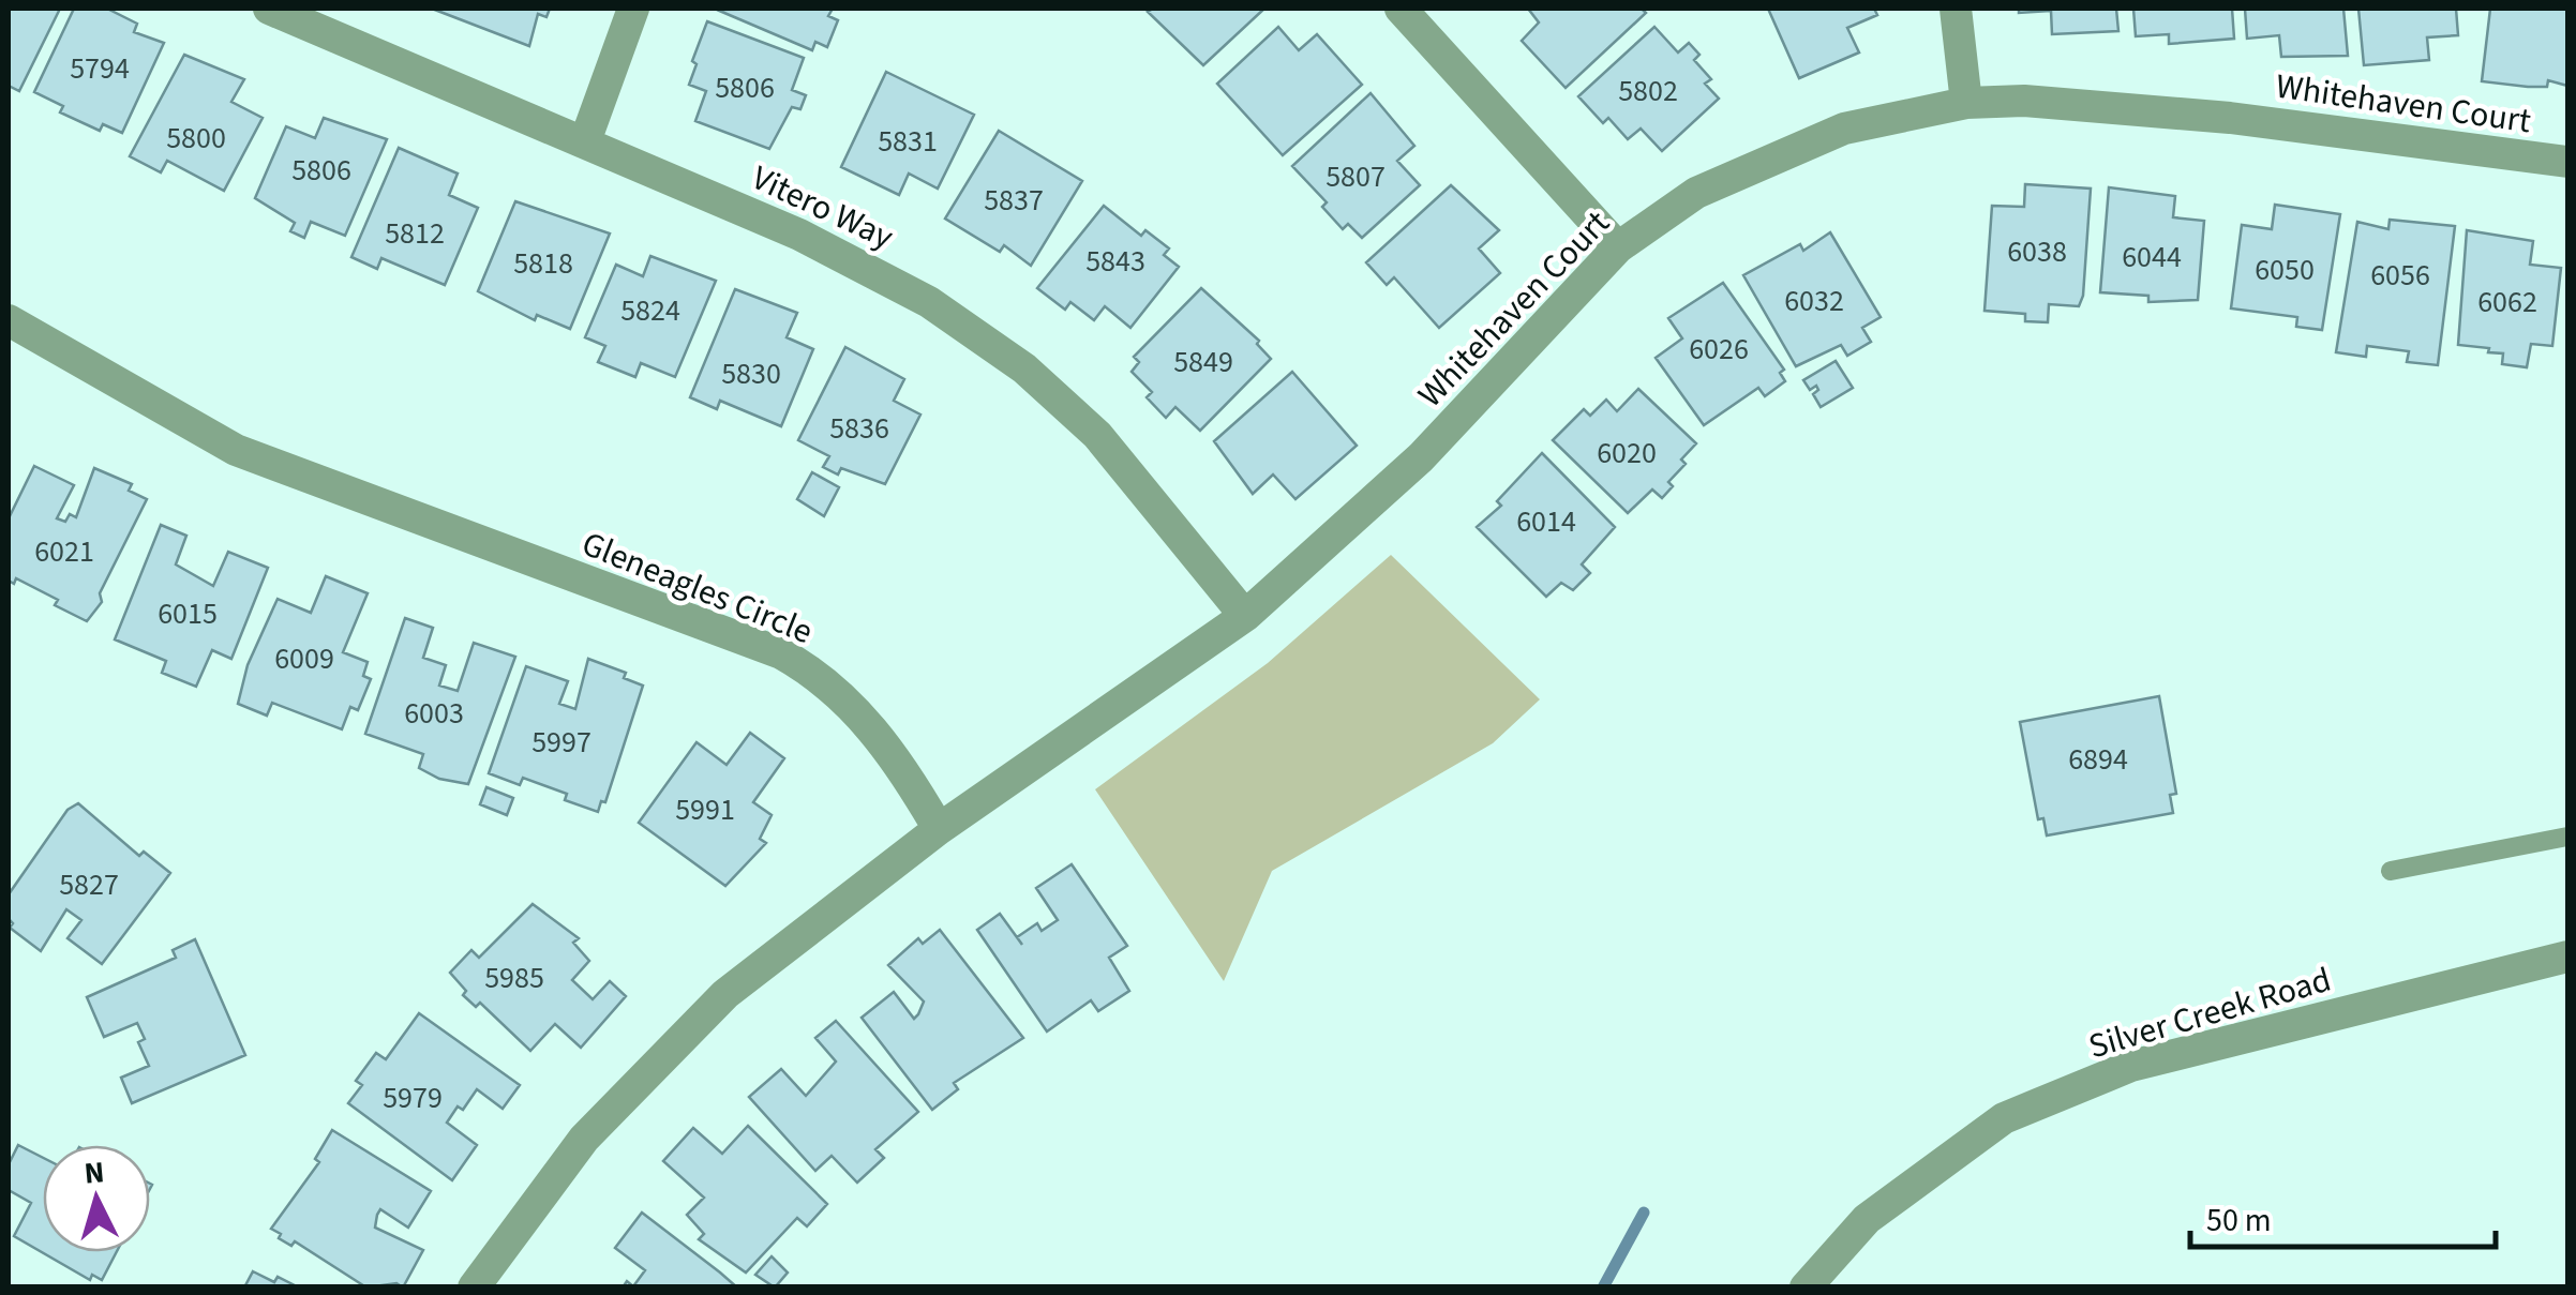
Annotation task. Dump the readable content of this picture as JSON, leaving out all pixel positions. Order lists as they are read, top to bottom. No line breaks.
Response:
{"streets":{"street":["Whitehaven Court","Vitero Way","Gleneagles Circle","Silver Creek Road"]},"crossings":[["Whitehaven Court","Vitero Way"],["Whitehaven Court","Gleneagles Circle"]],"house_numbers":["5794","5806","5802","5800","5831","5806","5807","5837","5812","6038","6044","5843","5818","6050","6056","6032","6062","5824","6026","5849","5830","5836","6020","6014","6021","6015","6009","6003","5997","6894","5991","5827","5985","5979"],"scale_bar":"50 m","north":"top"}
